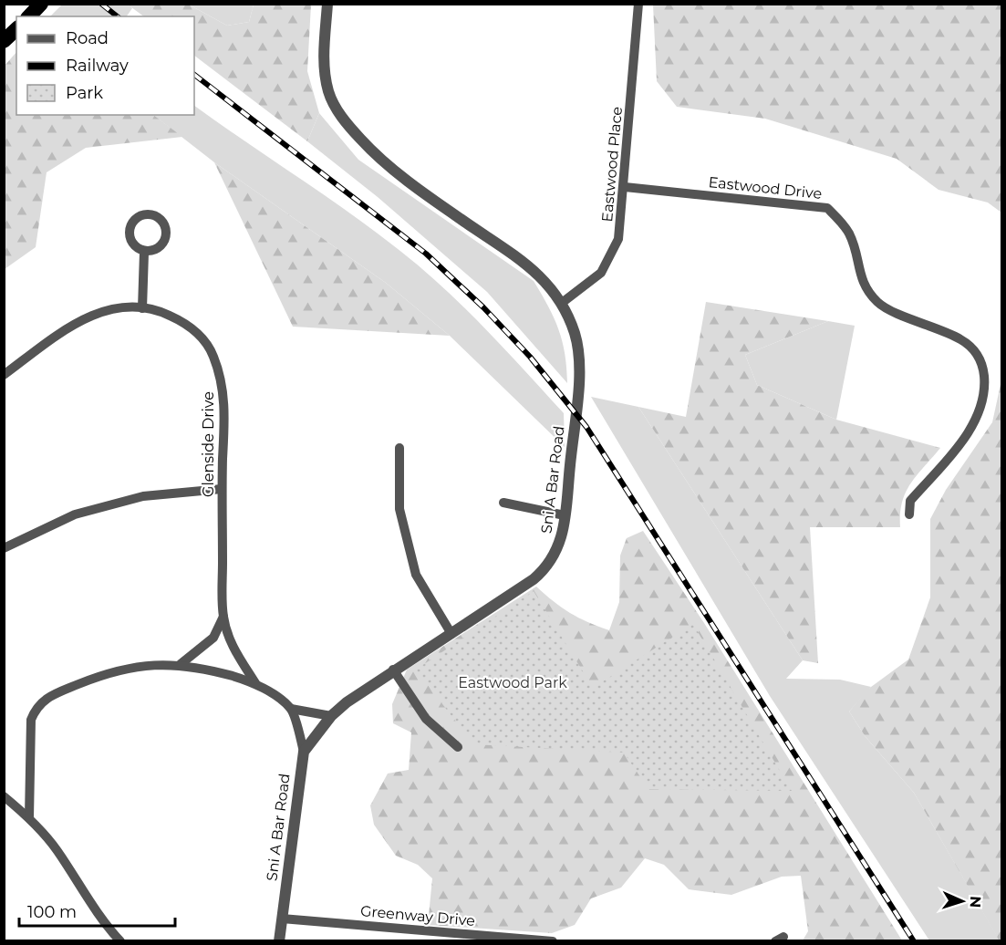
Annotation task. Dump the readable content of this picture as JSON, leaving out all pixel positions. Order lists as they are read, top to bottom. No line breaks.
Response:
{"streets":{"street":["Eastwood Place","Eastwood Drive","Glenside Drive","Sni A Bar Road","Greenway Drive"]},"crossings":[["Eastwood Place","Eastwood Drive"],["Eastwood Place","Sni A Bar Road"],["Sni A Bar Road","Greenway Drive"]],"parks":["Eastwood Park"],"legend":["Road","Railway","Park"],"scale_bar":"100 m","north":"right"}
